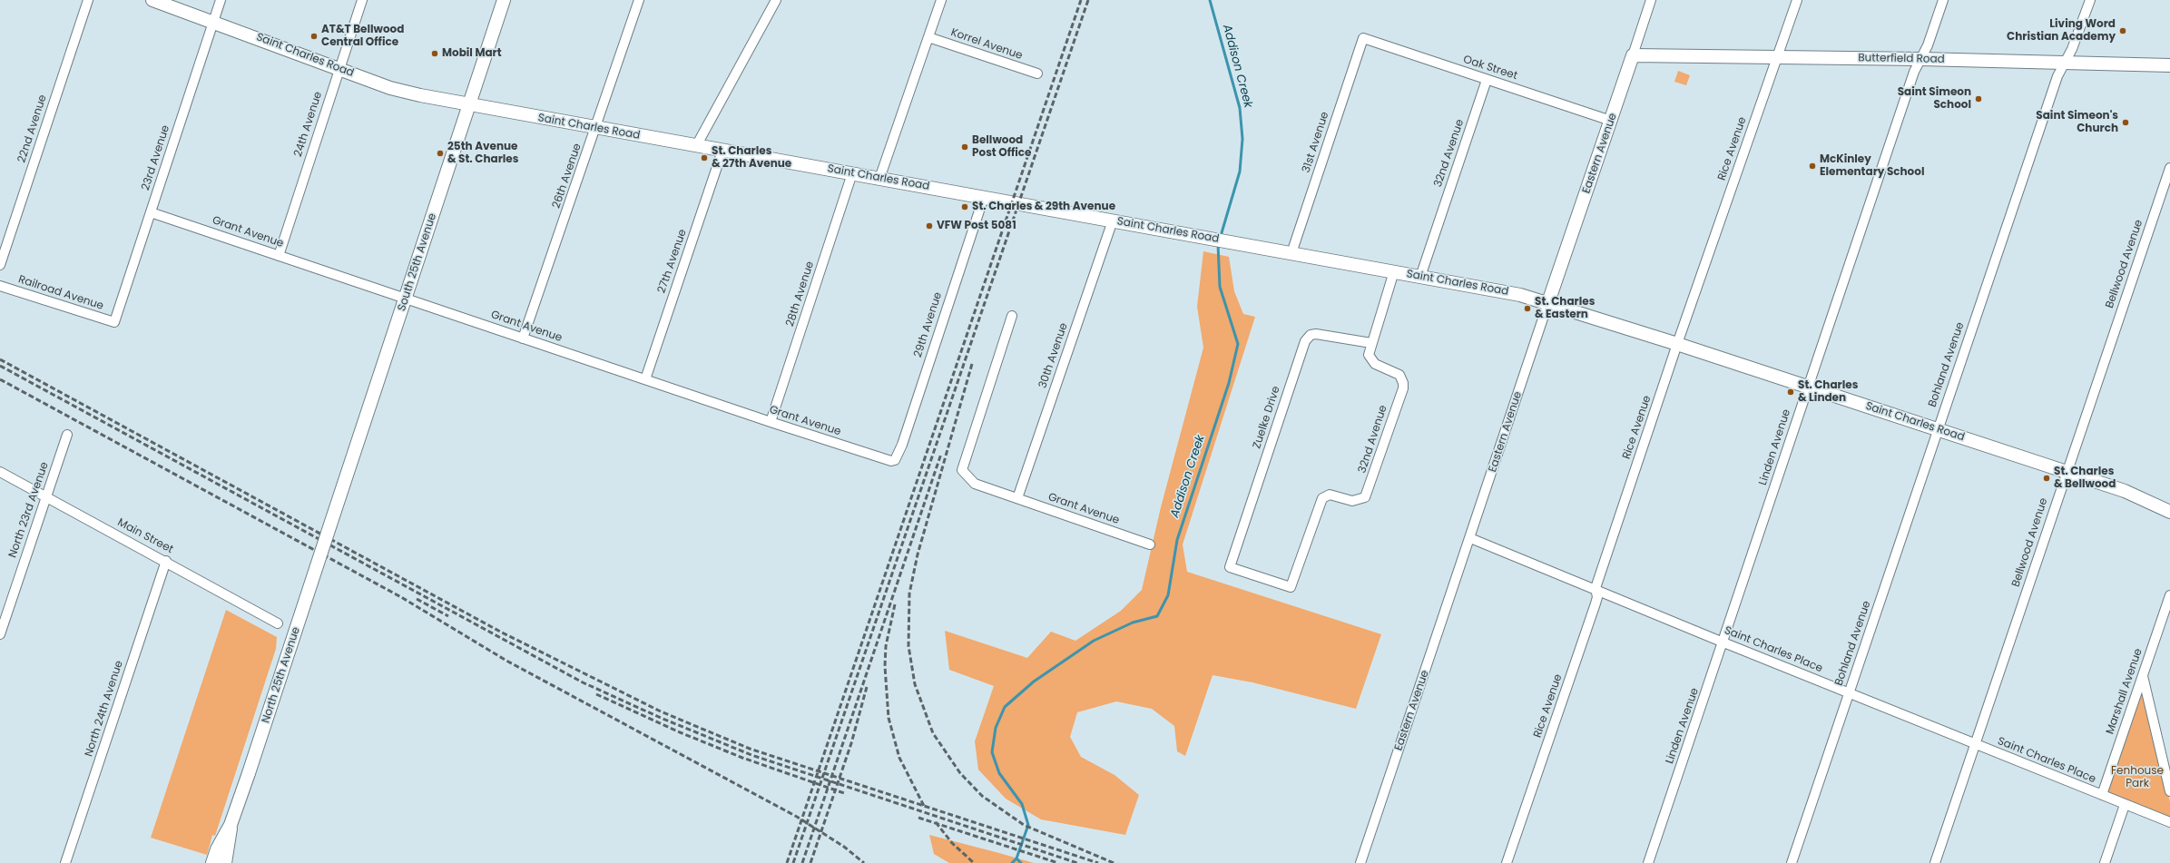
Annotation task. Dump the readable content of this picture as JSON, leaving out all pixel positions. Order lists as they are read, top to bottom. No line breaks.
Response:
{"streets":{"main road":["Saint Charles Road","Butterfield Road","Eastern Avenue","South 25th Avenue","North 25th Avenue"],"street":["Korrel Avenue","Oak Street","24th Avenue","22nd Avenue","31st Avenue","Rice Avenue","32nd Avenue","23rd Avenue","26th Avenue","Grant Avenue","27th Avenue","Bellwood Avenue","Railroad Avenue","28th Avenue","29th Avenue","30th Avenue","Bohland Avenue","Zuelke Drive","Linden Avenue","North 23rd Avenue","Main Street","Saint Charles Place","Marshall Avenue","North 24th Avenue"]},"crossings":[["Saint Charles Road","24th Avenue"],["Saint Charles Road","31st Avenue"],["Saint Charles Road","Rice Avenue"],["Saint Charles Road","32nd Avenue"],["Saint Charles Road","Eastern Avenue"],["Saint Charles Road","23rd Avenue"],["Saint Charles Road","26th Avenue"],["Saint Charles Road","27th Avenue"],["Saint Charles Road","South 25th Avenue"],["Saint Charles Road","Bellwood Avenue"],["Saint Charles Road","28th Avenue"],["Saint Charles Road","29th Avenue"],["Saint Charles Road","30th Avenue"],["Saint Charles Road","Bohland Avenue"],["Saint Charles Road","Linden Avenue"],["Butterfield Road","Rice Avenue"],["Butterfield Road","Eastern Avenue"],["Butterfield Road","Bohland Avenue"],["Butterfield Road","Linden Avenue"],["Oak Street","31st Avenue"],["Oak Street","32nd Avenue"],["Oak Street","Eastern Avenue"],["24th Avenue","Grant Avenue"],["Rice Avenue","Saint Charles Place"],["32nd Avenue","Zuelke Drive"],["Eastern Avenue","Saint Charles Place"],["23rd Avenue","Grant Avenue"],["23rd Avenue","Railroad Avenue"],["26th Avenue","Grant Avenue"],["Grant Avenue","27th Avenue"],["Grant Avenue","South 25th Avenue"],["Grant Avenue","28th Avenue"],["Grant Avenue","29th Avenue"],["Grant Avenue","30th Avenue"],["South 25th Avenue","North 25th Avenue"],["Bellwood Avenue","Saint Charles Place"],["Bohland Avenue","Saint Charles Place"],["Linden Avenue","Saint Charles Place"],["North 23rd Avenue","Main Street"],["Main Street","North 24th Avenue"],["Saint Charles Place","Marshall Avenue"]],"water":["Addison Creek"],"parks":["Fenhouse Park"],"places":["Living Word Christian Academy","AT&T Bellwood Central Office","Mobil Mart","Saint Simeon School","Saint Simeon's Church","Bellwood Post Office","25th Avenue & St. Charles","St. Charles & 27th Avenue","McKinley Elementary School","St. Charles & 29th Avenue","VFW Post 5081","St. Charles & Eastern","St. Charles & Linden","St. Charles & Bellwood"]}
